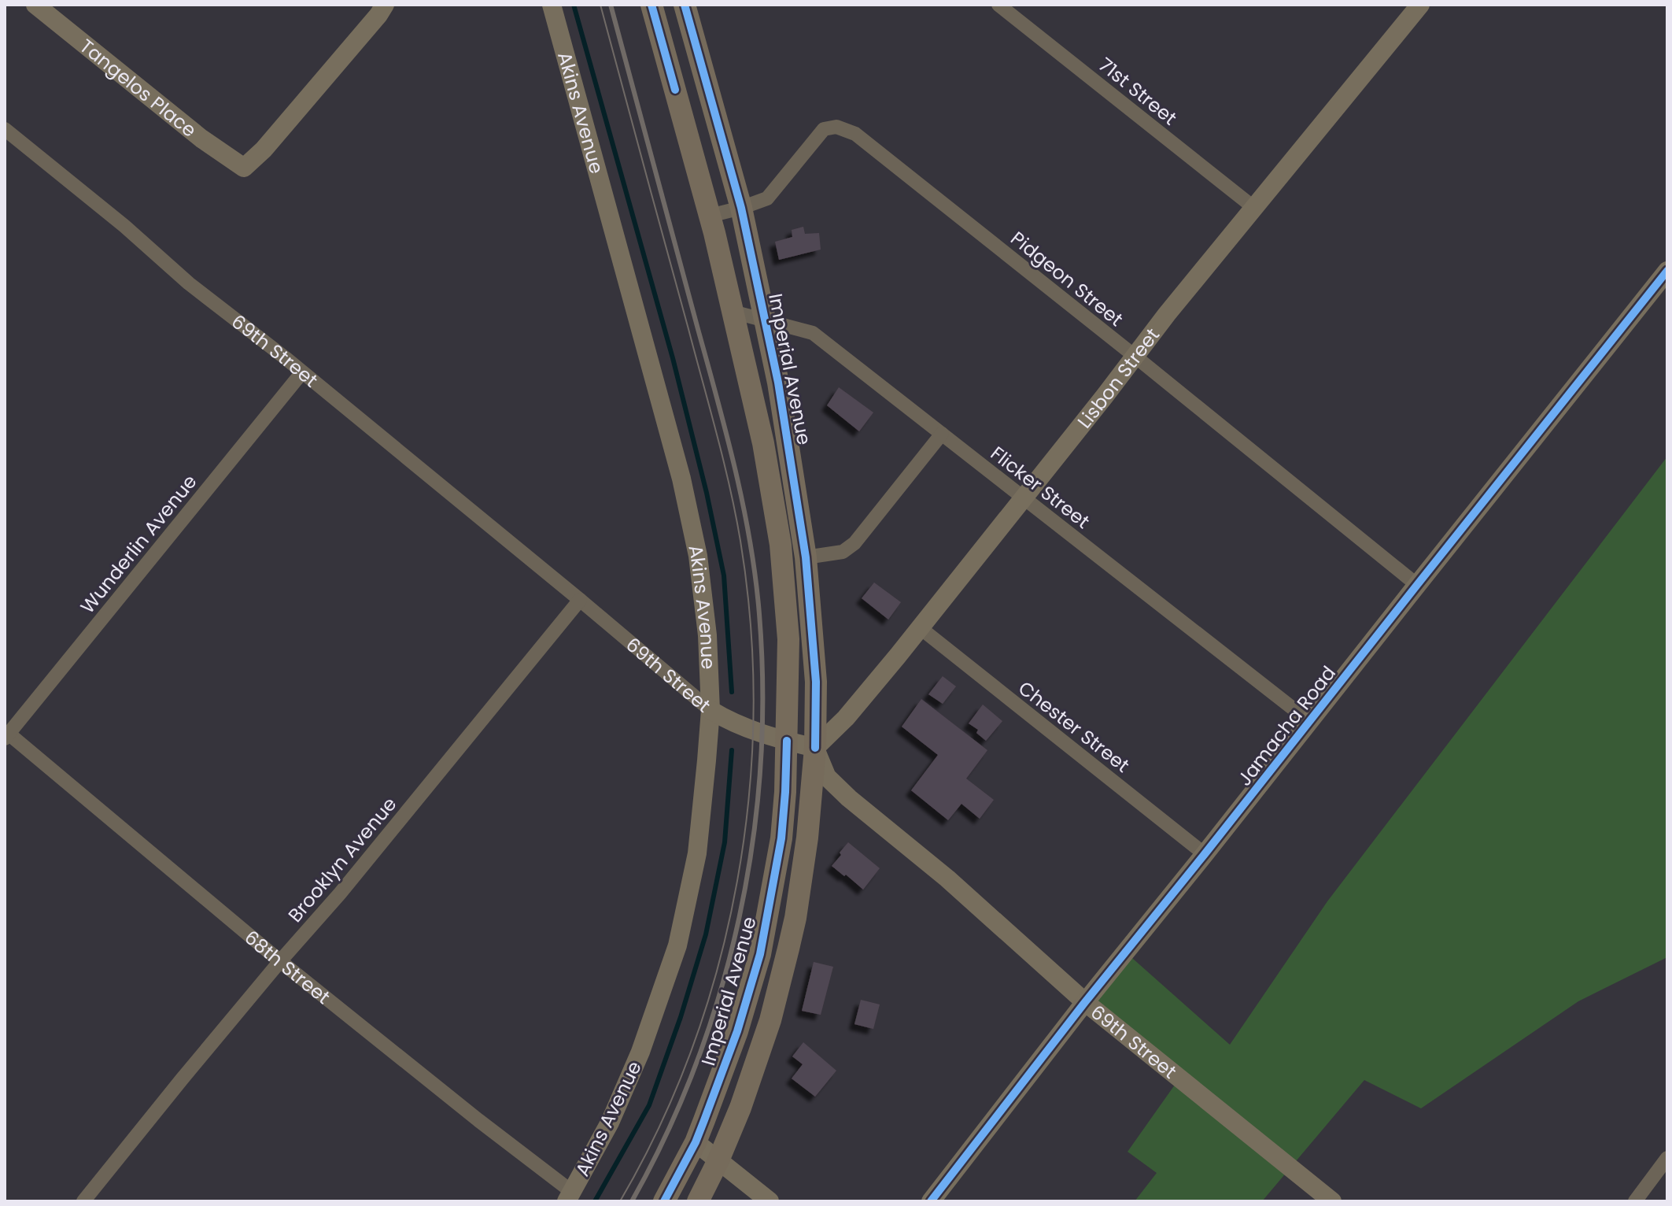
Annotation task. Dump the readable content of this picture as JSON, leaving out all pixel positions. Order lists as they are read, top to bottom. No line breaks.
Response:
{"streets":{"main road":["Imperial Avenue"],"street":["Tangelos Place","71st Street","Akins Avenue","Pidgeon Street","69th Street","Lisbon Street","Flicker Street","Wunderlin Avenue","Jamacha Road","Chester Street","Brooklyn Avenue","68th Street"]},"crossings":[["71st Street","Lisbon Street"],["Akins Avenue","69th Street"],["Akins Avenue","68th Street"],["Pidgeon Street","Imperial Avenue"],["Pidgeon Street","Lisbon Street"],["Pidgeon Street","Jamacha Road"],["69th Street","Imperial Avenue"],["69th Street","Lisbon Street"],["69th Street","Wunderlin Avenue"],["69th Street","Jamacha Road"],["69th Street","Brooklyn Avenue"],["Imperial Avenue","Lisbon Street"],["Imperial Avenue","Flicker Street"],["Lisbon Street","Flicker Street"],["Lisbon Street","Chester Street"],["Flicker Street","Jamacha Road"],["Wunderlin Avenue","68th Street"],["Jamacha Road","Chester Street"],["Brooklyn Avenue","68th Street"]]}
